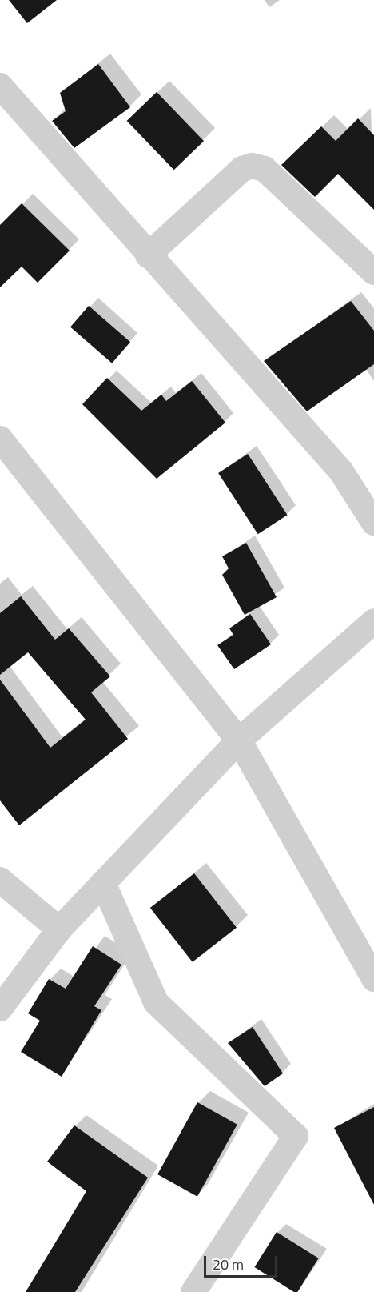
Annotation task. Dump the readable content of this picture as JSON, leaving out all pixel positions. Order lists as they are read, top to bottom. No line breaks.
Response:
{"scale_bar":"20 m"}
